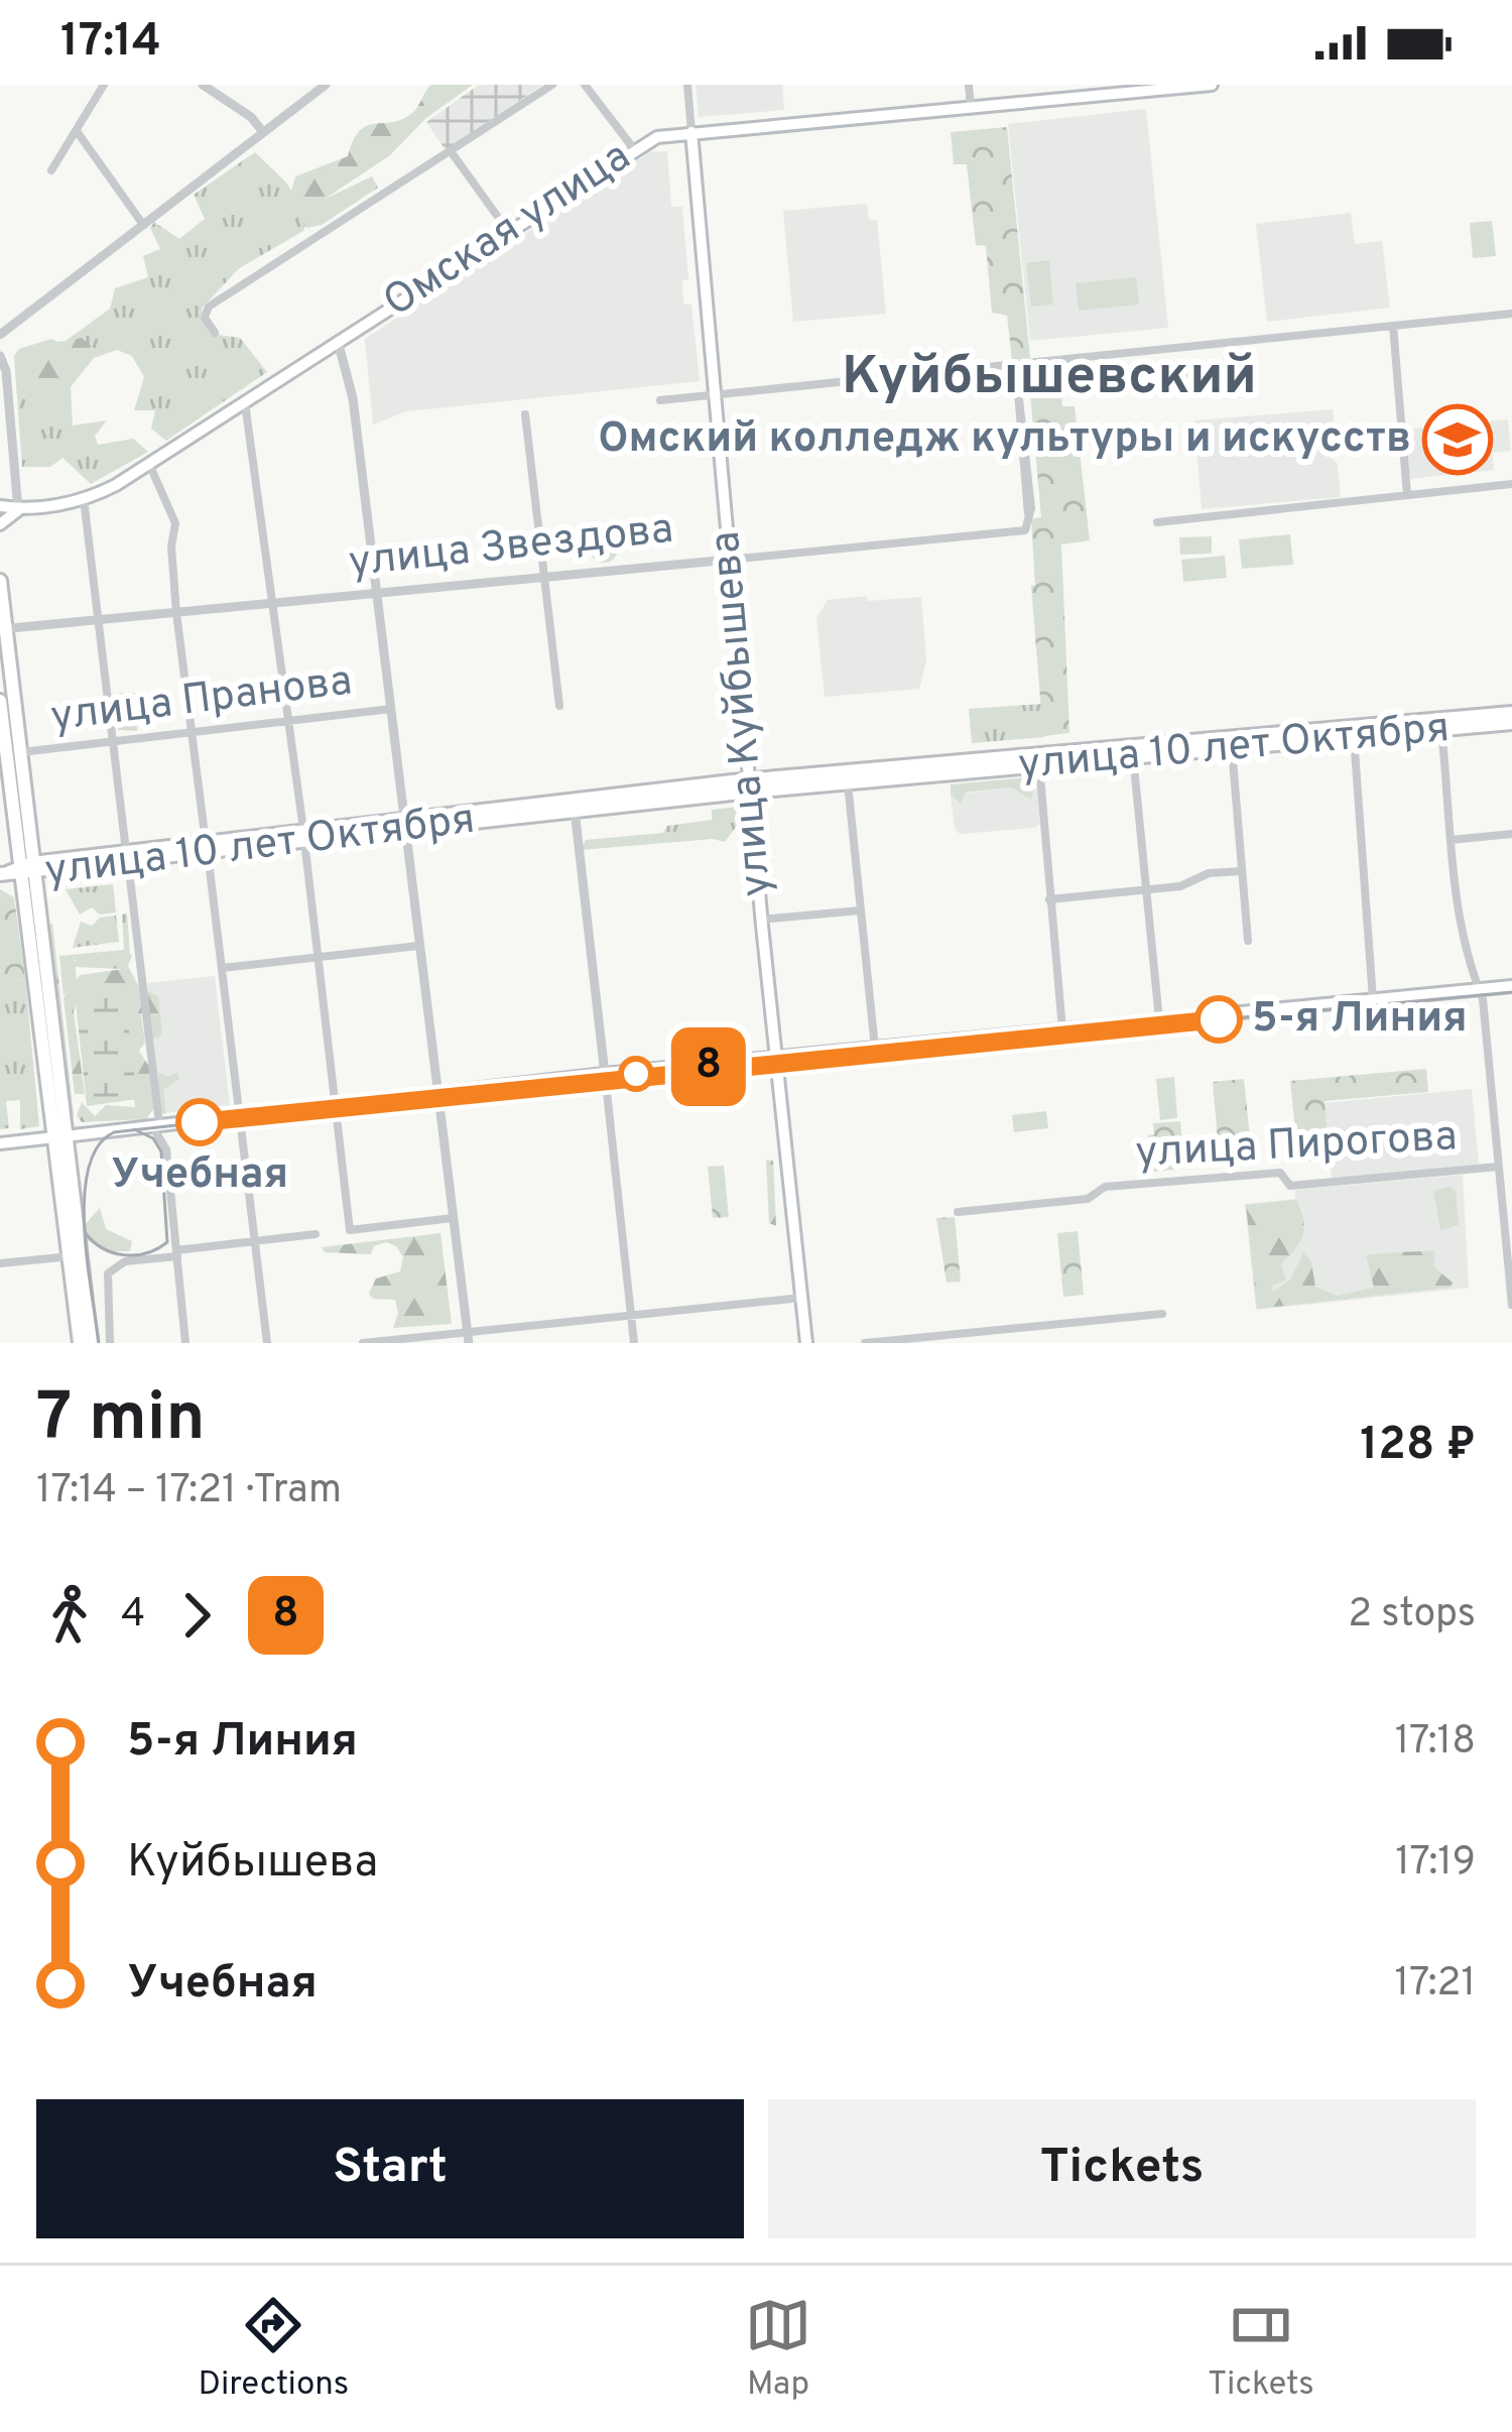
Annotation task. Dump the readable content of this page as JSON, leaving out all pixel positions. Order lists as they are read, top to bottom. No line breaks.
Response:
{"streets":{"main road":["Омская улица","улица Куйбышева","улица 10 лет Октября"],"street":["улица Звездова","улица Пранова","улица Пирогова"]},"crossings":[["Омская улица","улица Куйбышева"],["улица Звездова","улица Куйбышева"],["улица Куйбышева","улица 10 лет Октября"]],"districts":["Куйбышевский"],"places":{"school or university":["Омский колледж культуры и искусств"],"other":["5-я Линия","Учебная"]},"lines":["tram line 8"],"page":{"status":"17:14","on_map":"8","heading":["7 min","17:14 – 17:21 · Tram","128 ₽"],"legs":["4","8","2 stops"],"list":[{"name":"5-я Линия","value":"17:18"},{"name":"Куйбышева","value":"17:19"},{"name":"Учебная","value":"17:21"}],"buttons":["Start","Tickets"],"tabs":["Directions","Map","Tickets"]}}
